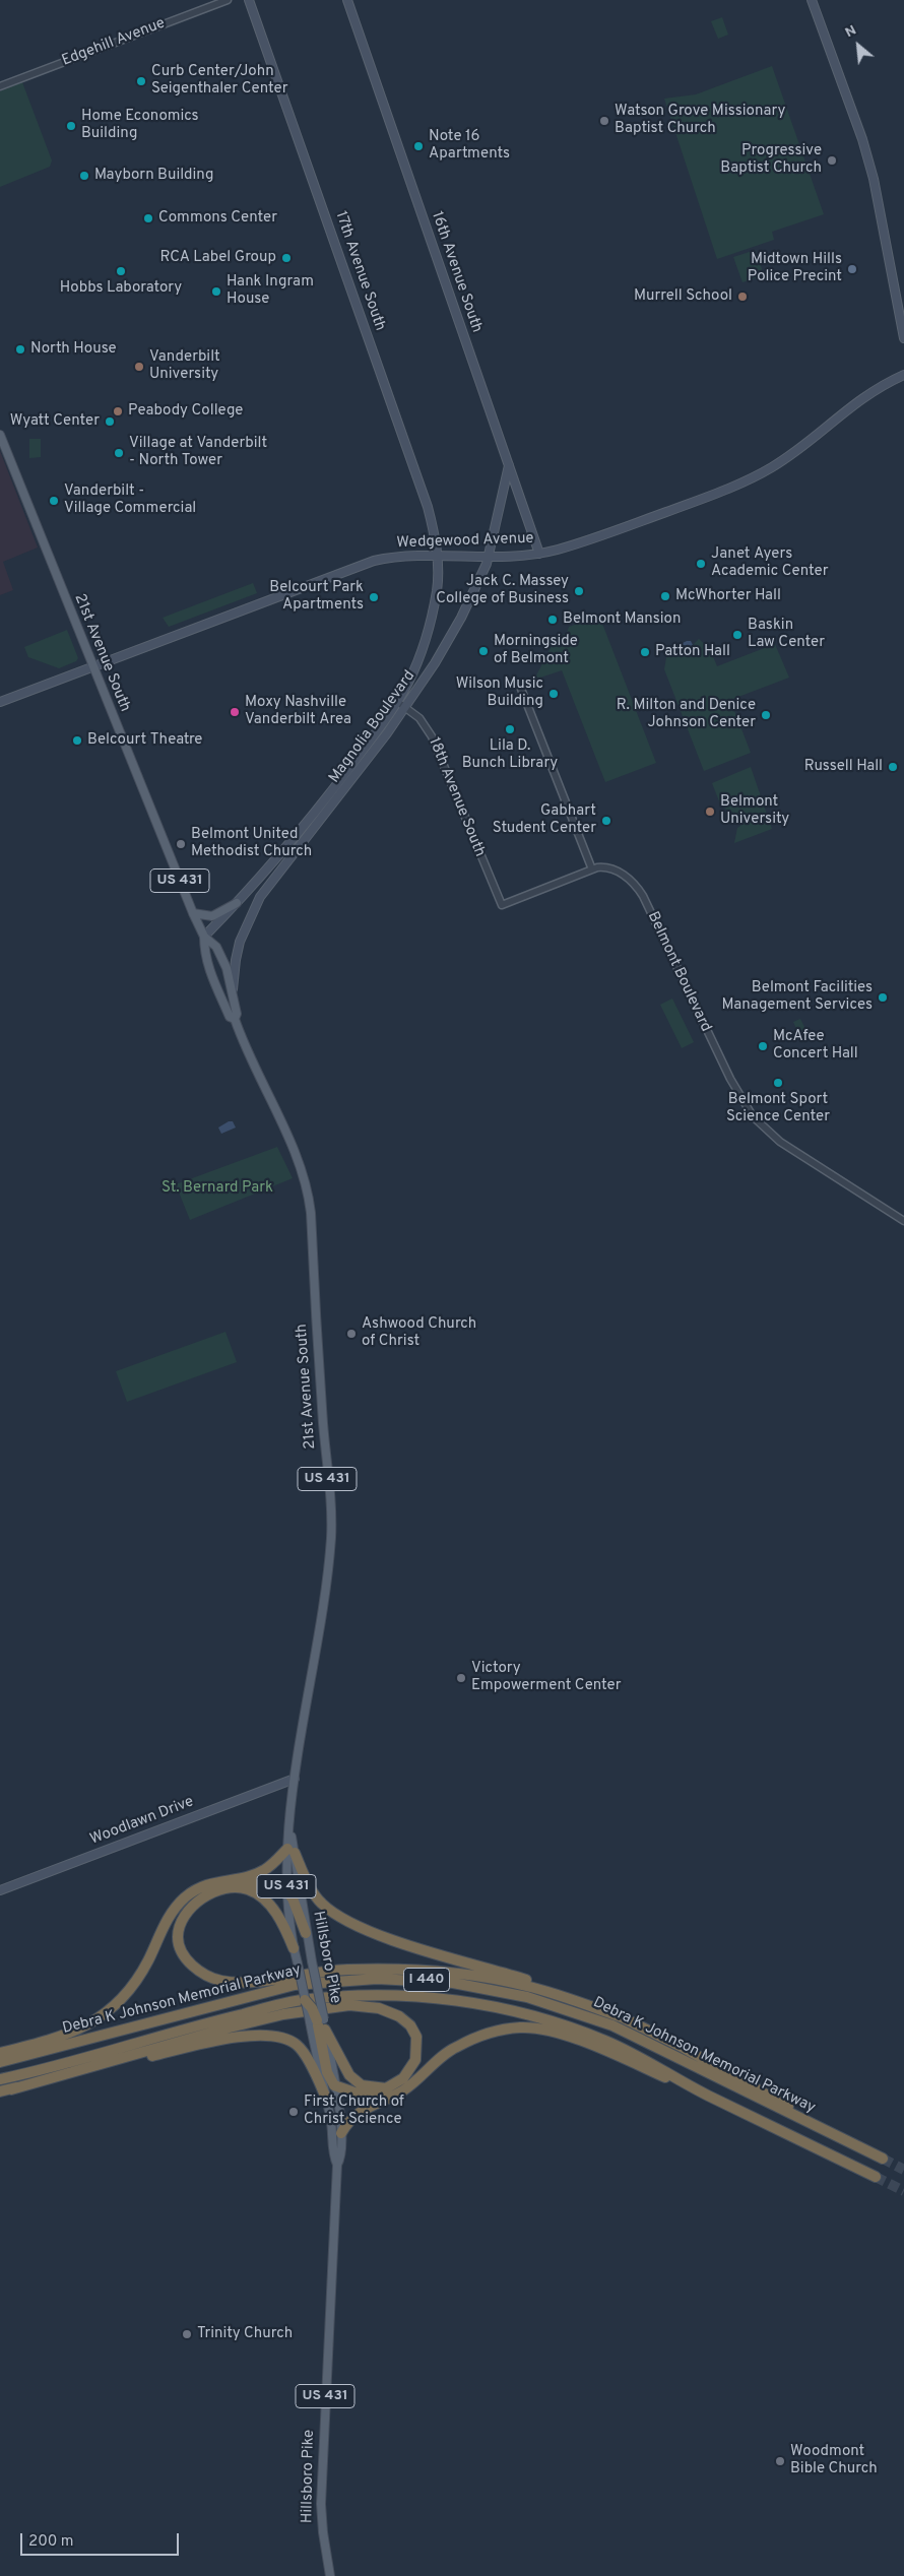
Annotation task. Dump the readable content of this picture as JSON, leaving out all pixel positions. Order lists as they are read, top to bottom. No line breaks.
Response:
{"streets":{"highway":["I 440","Debra K Johnson Memorial Parkway"],"main road":["17th Avenue South","16th Avenue South","Wedgewood Avenue","21st Avenue South","Magnolia Boulevard","US 431","Woodlawn Drive","Hillsboro Pike"],"street":["Edgehill Avenue","18th Avenue South","Belmont Boulevard"]},"crossings":[["17th Avenue South","Wedgewood Avenue"],["17th Avenue South","Magnolia Boulevard"],["16th Avenue South","Wedgewood Avenue"],["16th Avenue South","Magnolia Boulevard"],["Wedgewood Avenue","21st Avenue South"],["Wedgewood Avenue","Magnolia Boulevard"],["21st Avenue South","Magnolia Boulevard"],["21st Avenue South","Woodlawn Drive"],["21st Avenue South","Hillsboro Pike"],["Magnolia Boulevard","18th Avenue South"],["18th Avenue South","Belmont Boulevard"]],"parks":["St. Bernard Park"],"places":["Curb Center/John Seigenthaler Center","Watson Grove Missionary Baptist Church","Home Economics Building","Note 16 Apartments","Progressive Baptist Church","Mayborn Building","Commons Center","RCA Label Group","Midtown Hills Police Precint","Hobbs Laboratory","Hank Ingram House","Murrell School","North House","Vanderbilt University","Peabody College","Wyatt Center","Village at Vanderbilt - North Tower","Vanderbilt - Village Commercial","Janet Ayers Academic Center","Jack C. Massey College of Business","McWhorter Hall","Belcourt Park Apartments","Belmont Mansion","Baskin Law Center","Morningside of Belmont","Patton Hall","Wilson Music Building","Moxy Nashville Vanderbilt Area","R. Milton and Denice Johnson Center","Lila D. Bunch Library","Belcourt Theatre","Russell Hall","Belmont University","Gabhart Student Center","Belmont United Methodist Church","Belmont Facilities Management Services","McAfee Concert Hall","Belmont Sport Science Center","Ashwood Church of Christ","Victory Empowerment Center","First Church of Christ Science","Trinity Church","Woodmont Bible Church"],"scale_bar":"200 m","north":"top left"}
